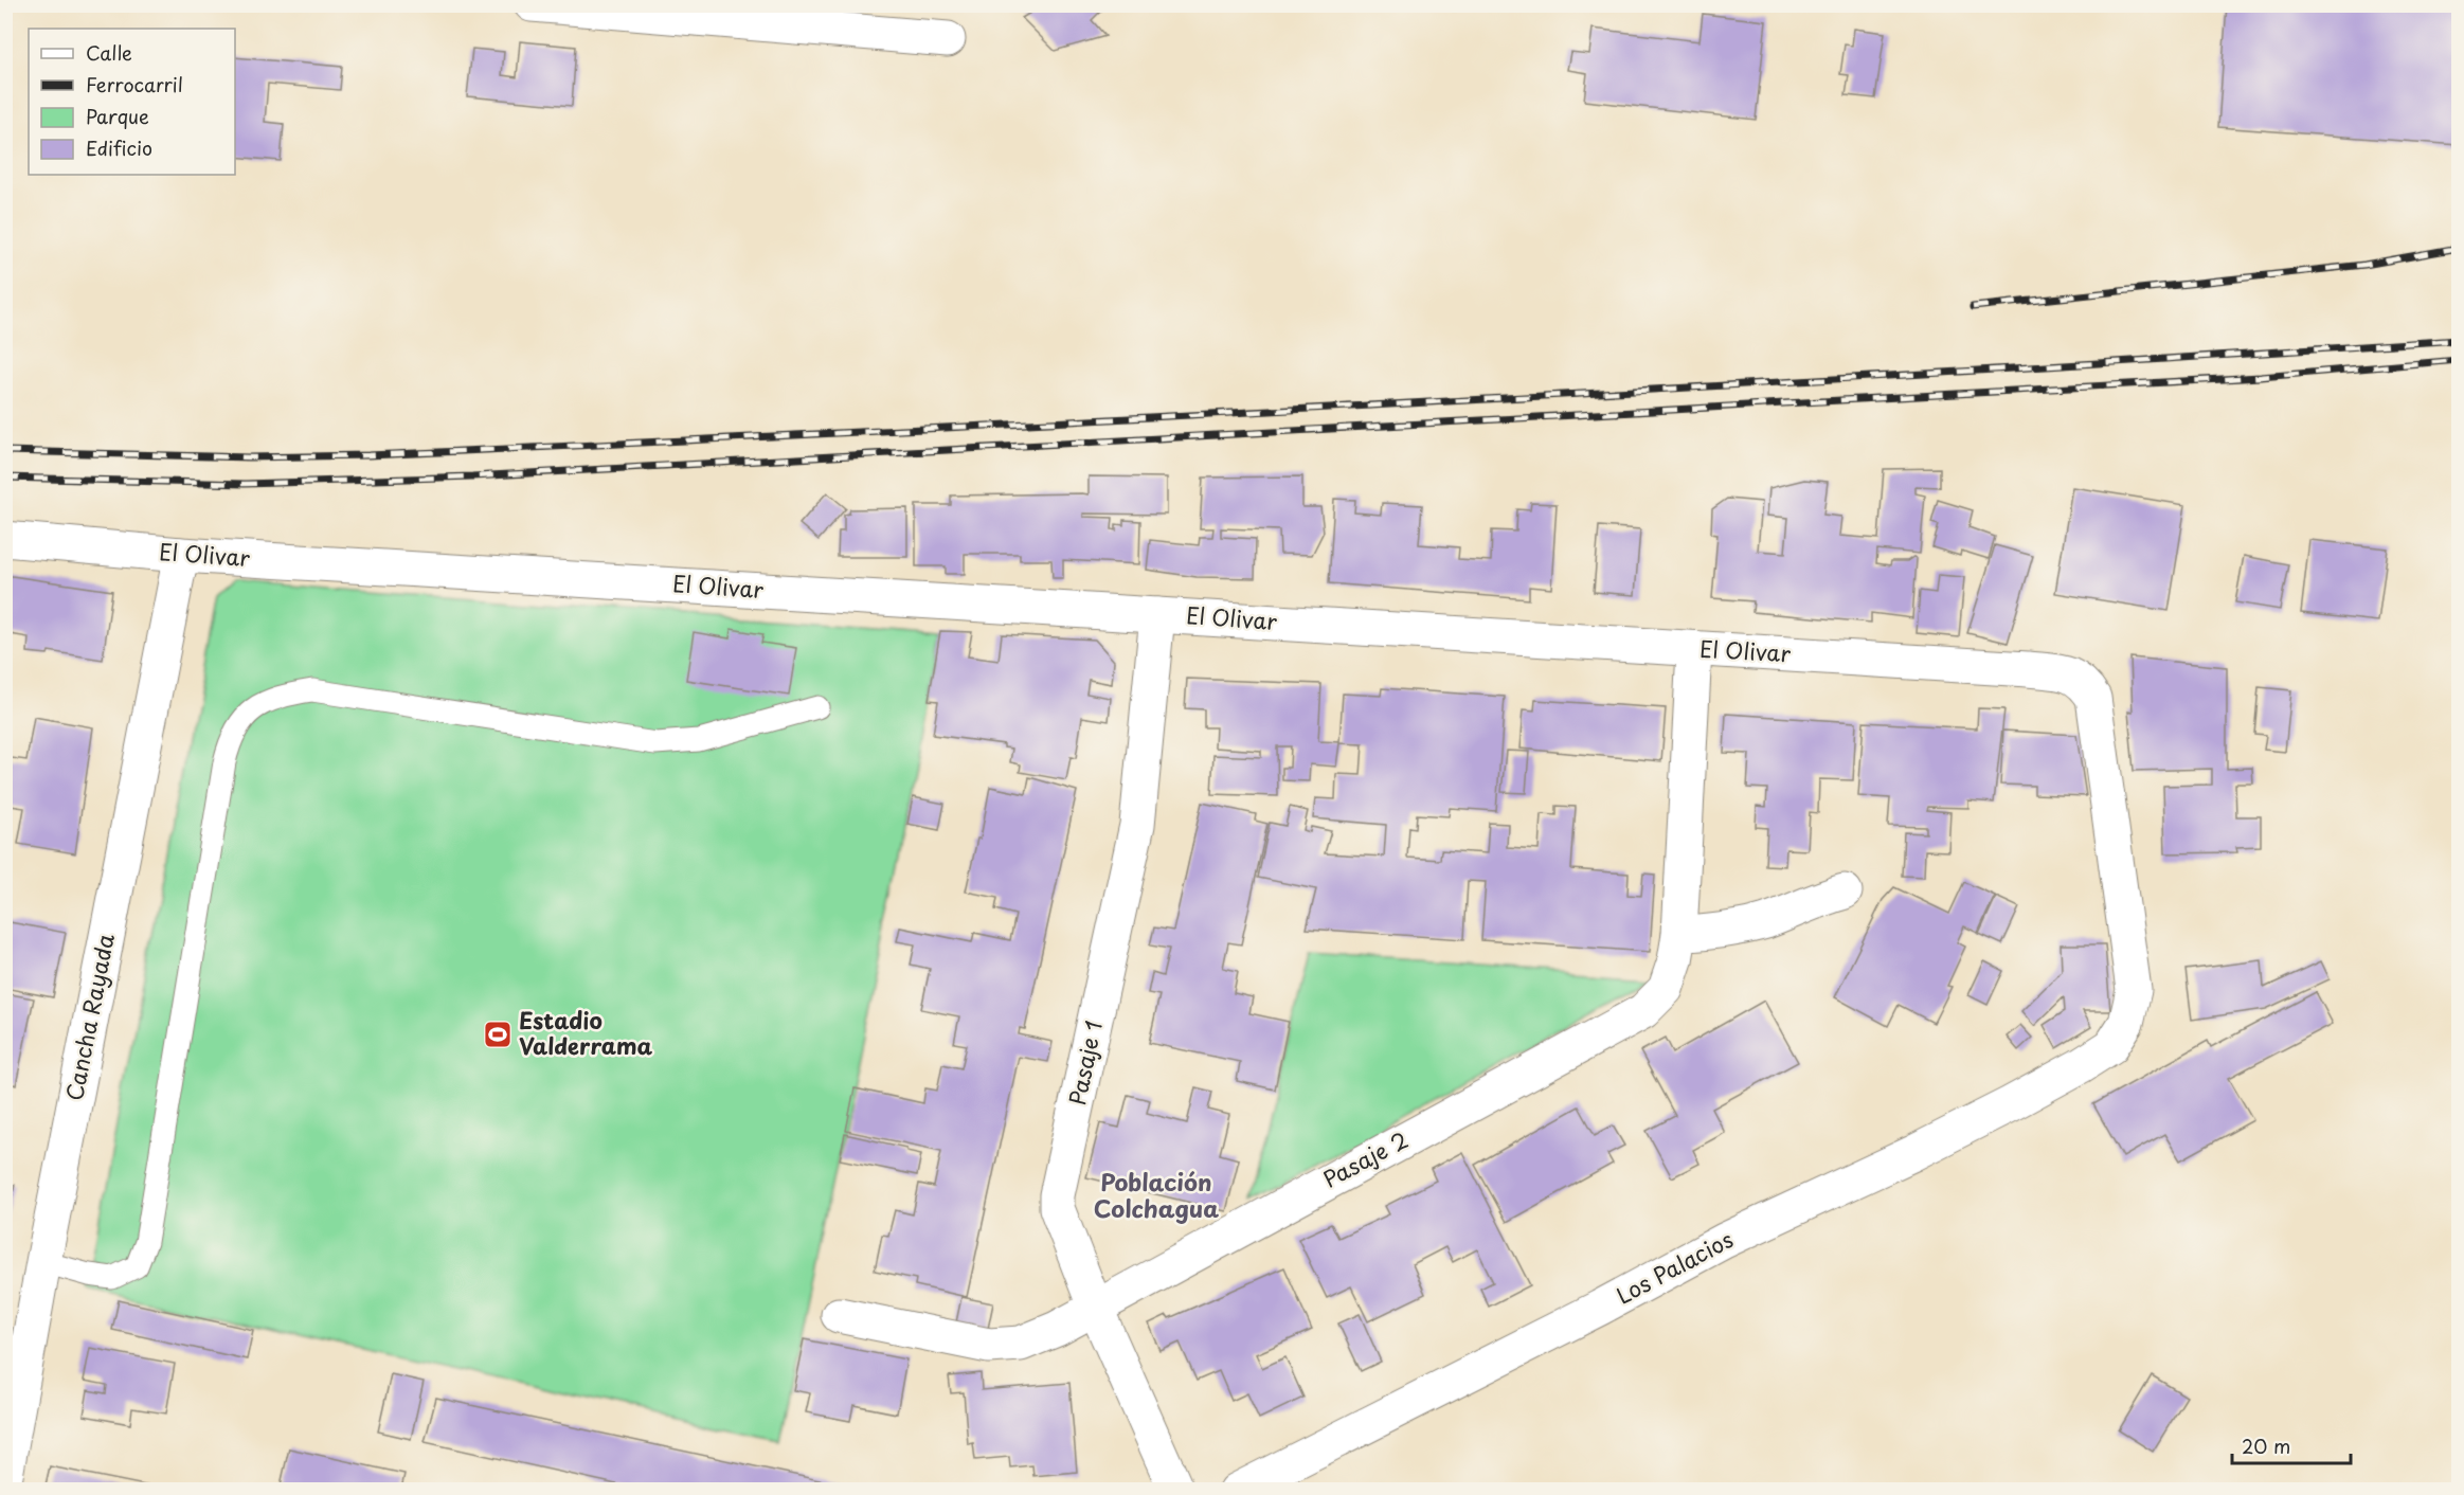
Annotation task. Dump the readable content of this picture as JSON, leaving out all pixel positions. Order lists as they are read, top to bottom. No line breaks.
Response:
{"streets":{"street":["El Olivar","Cancha Rayada","Pasaje 1","Pasaje 2","Los Palacios"]},"crossings":[["El Olivar","Cancha Rayada"],["El Olivar","Pasaje 1"],["El Olivar","Pasaje 2"],["El Olivar","Los Palacios"],["Pasaje 1","Pasaje 2"]],"districts":["Población Colchagua"],"places":{"sports":["Estadio Valderrama"]},"legend":["Calle","Ferrocarril","Parque","Edificio"],"scale_bar":"20 m"}
